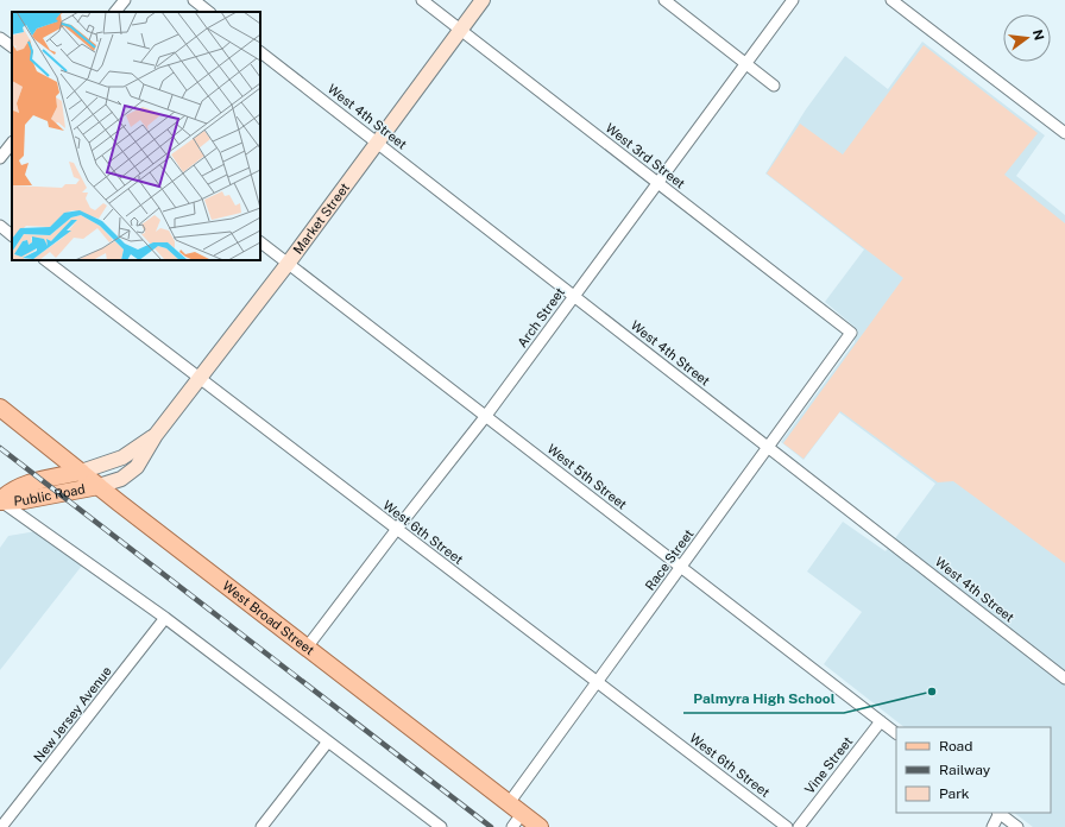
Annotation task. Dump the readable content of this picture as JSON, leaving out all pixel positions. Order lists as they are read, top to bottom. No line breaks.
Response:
{"streets":{"main road":["Public Road","West Broad Street"],"street":["West 4th Street","West 3rd Street","Market Street","Arch Street","West 5th Street","West 6th Street","Race Street","New Jersey Avenue","Vine Street"]},"crossings":[["West 4th Street","Market Street"],["West 4th Street","Arch Street"],["West 4th Street","Race Street"],["West 3rd Street","Market Street"],["West 3rd Street","Arch Street"],["West 3rd Street","Race Street"],["Market Street","West 5th Street"],["Market Street","Public Road"],["Market Street","West 6th Street"],["Market Street","West Broad Street"],["Arch Street","West 5th Street"],["Arch Street","West 6th Street"],["Arch Street","West Broad Street"],["West 5th Street","Race Street"],["West 5th Street","Vine Street"],["Public Road","West Broad Street"],["West 6th Street","Race Street"],["Race Street","West Broad Street"]],"places":["Palmyra High School"],"legend":["Road","Railway","Park"],"north":"right"}
